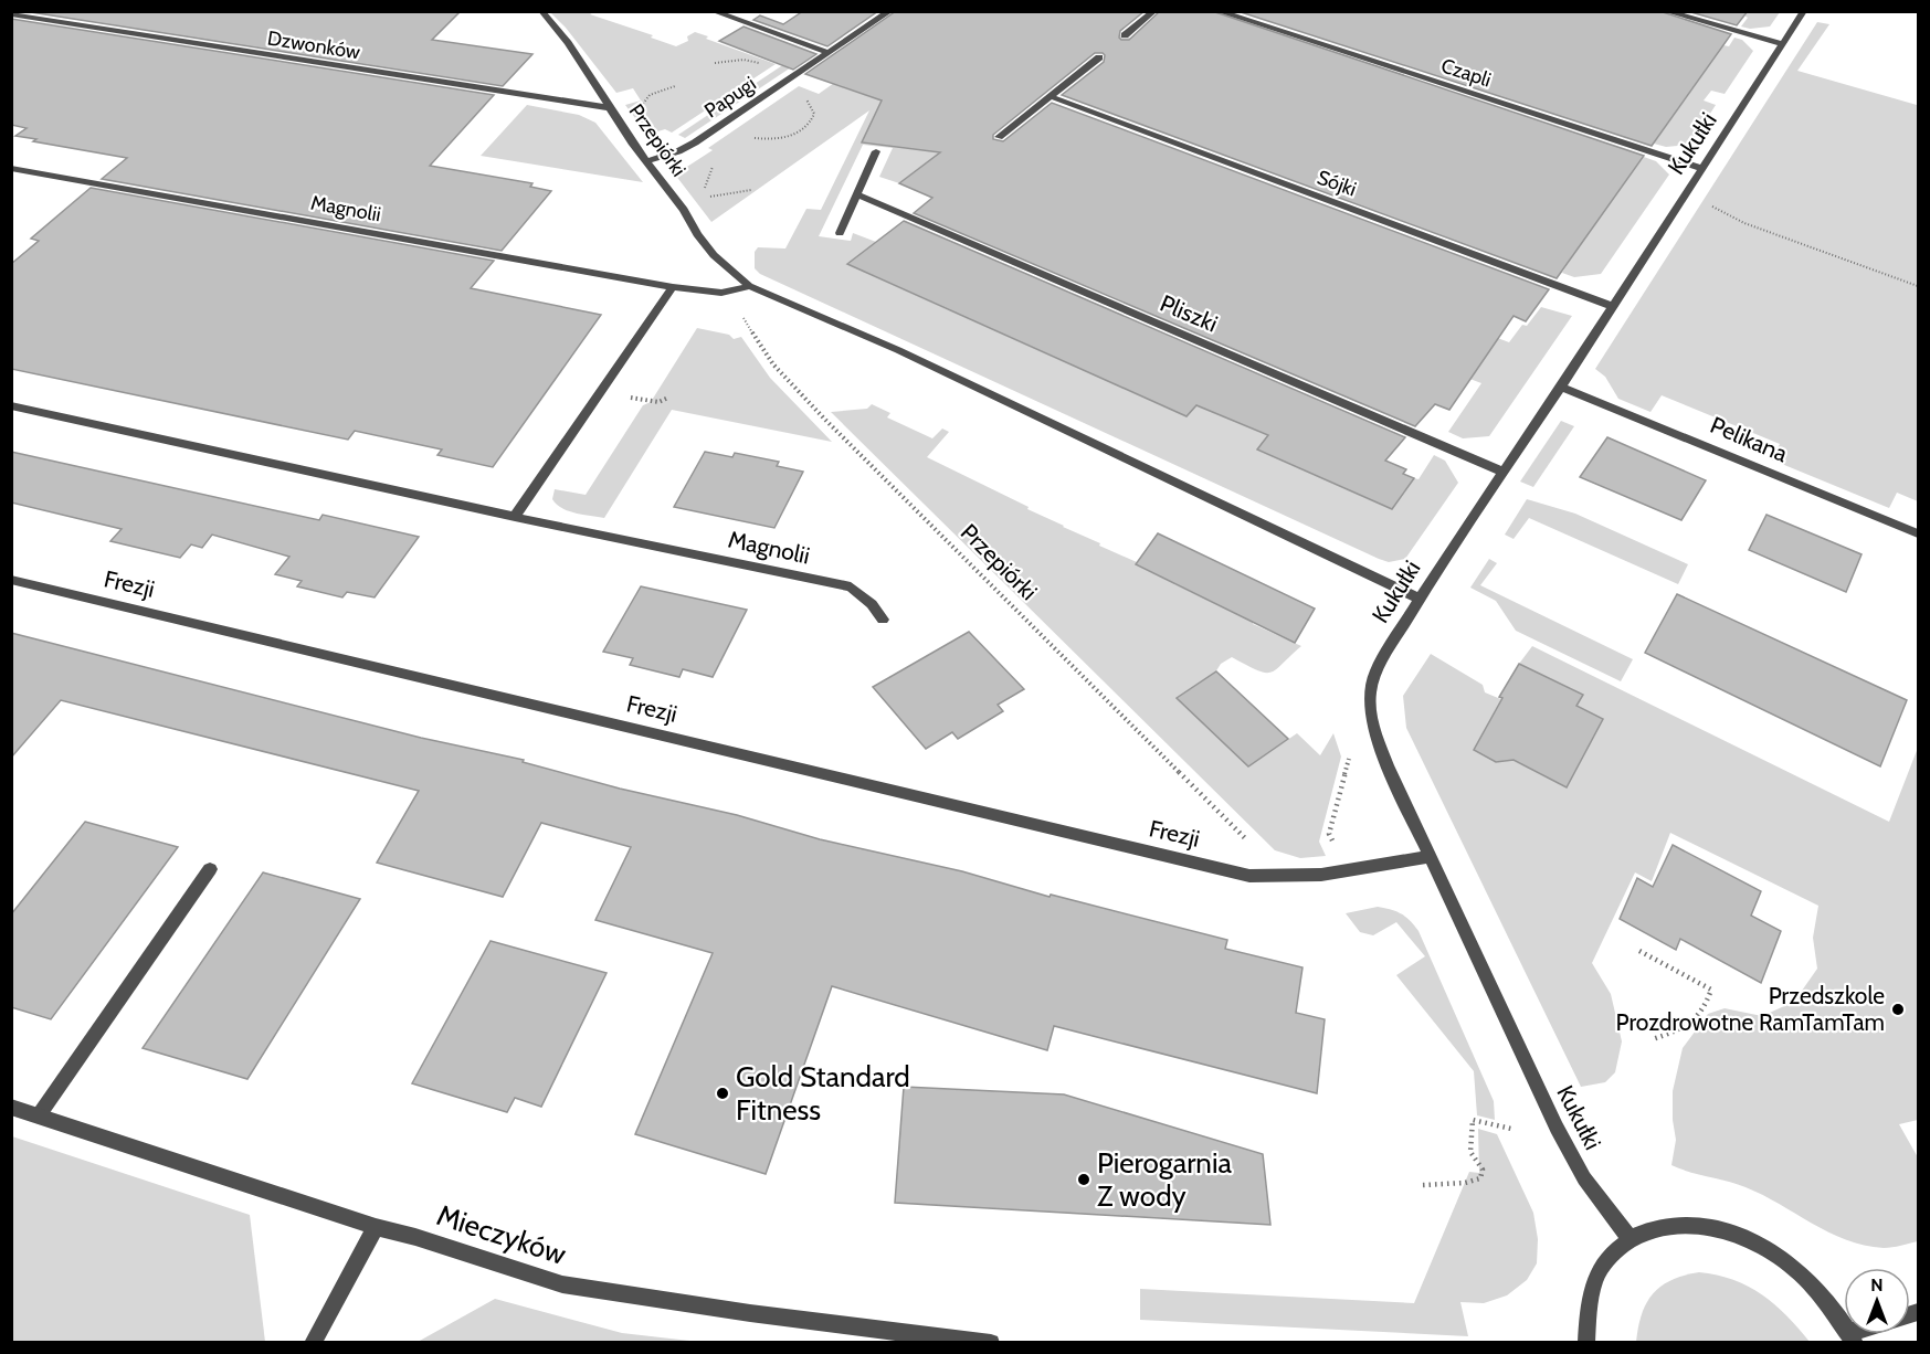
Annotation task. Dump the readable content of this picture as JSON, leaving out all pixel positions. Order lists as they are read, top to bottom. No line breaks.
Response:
{"streets":{"street":["Dzwonków","Czapli","Papugi","Przepiórki","Kukułki","Sójki","Magnolii","Pliszki","Pelikana","Frezji","Mieczyków"]},"crossings":[["Dzwonków","Przepiórki"],["Czapli","Kukułki"],["Papugi","Przepiórki"],["Przepiórki","Kukułki"],["Przepiórki","Magnolii"],["Kukułki","Sójki"],["Kukułki","Pliszki"],["Kukułki","Pelikana"],["Kukułki","Frezji"]],"places":["Przedszkole Prozdrowotne RamTamTam","Gold Standard Fitness","Pierogarnia Z wody"],"north":"top"}
